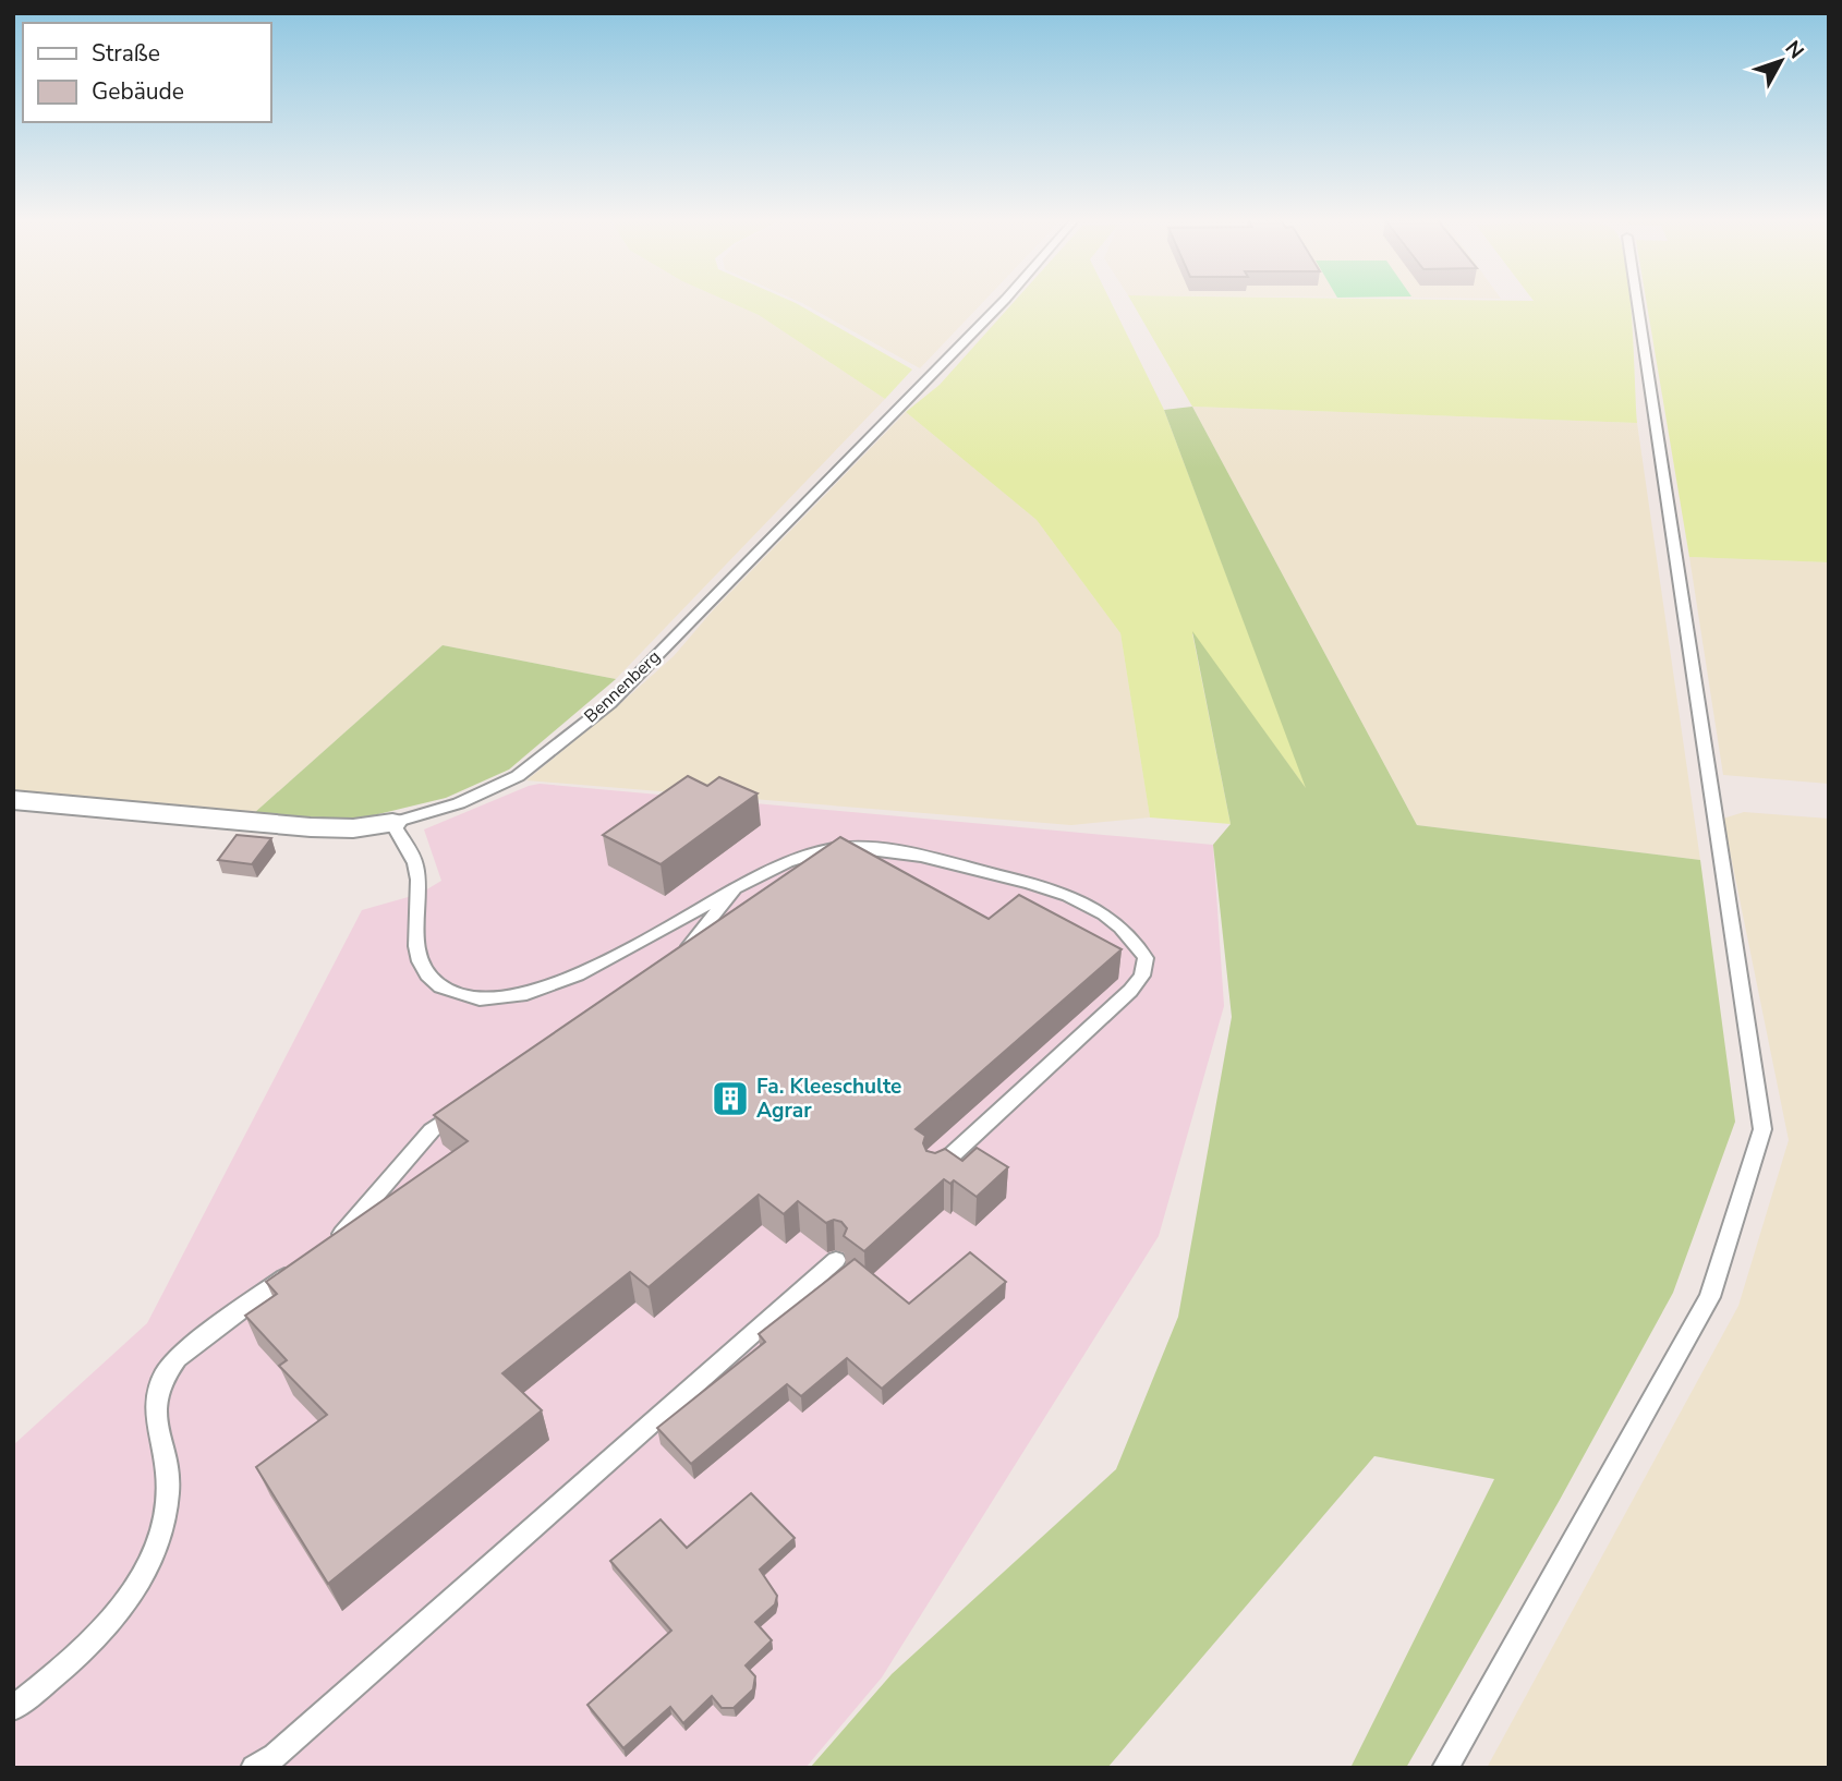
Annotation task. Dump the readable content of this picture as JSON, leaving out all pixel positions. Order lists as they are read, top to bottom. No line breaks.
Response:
{"streets":{"street":["Bennenberg"]},"places":{"building":["Fa. Kleeschulte Agrar"]},"legend":["Straße","Gebäude"],"north":"top right"}
